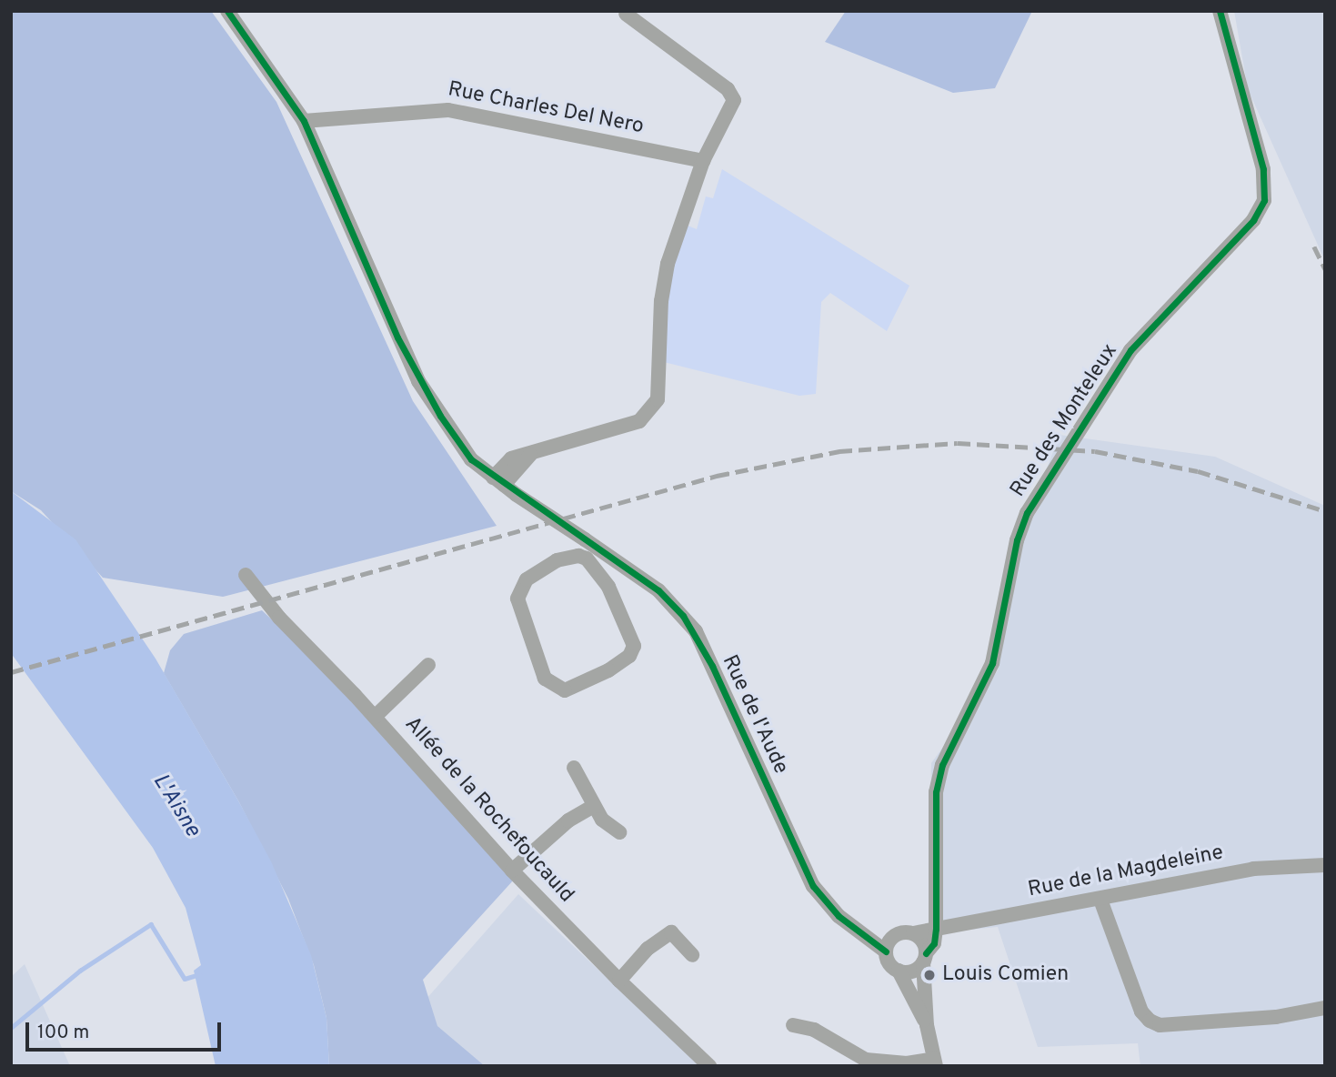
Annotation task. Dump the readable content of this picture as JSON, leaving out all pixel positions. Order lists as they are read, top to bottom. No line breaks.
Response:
{"streets":{"street":["Rue Charles Del Nero","Rue des Monteleux","Rue de l'Aude","Allée de la Rochefoucauld","Rue de la Magdeleine"]},"crossings":[["Rue Charles Del Nero","Rue de l'Aude"],["Rue des Monteleux","Rue de la Magdeleine"],["Rue de l'Aude","Rue de la Magdeleine"]],"water":["L'Aisne"],"places":["Louis Comien"],"scale_bar":"100 m"}
